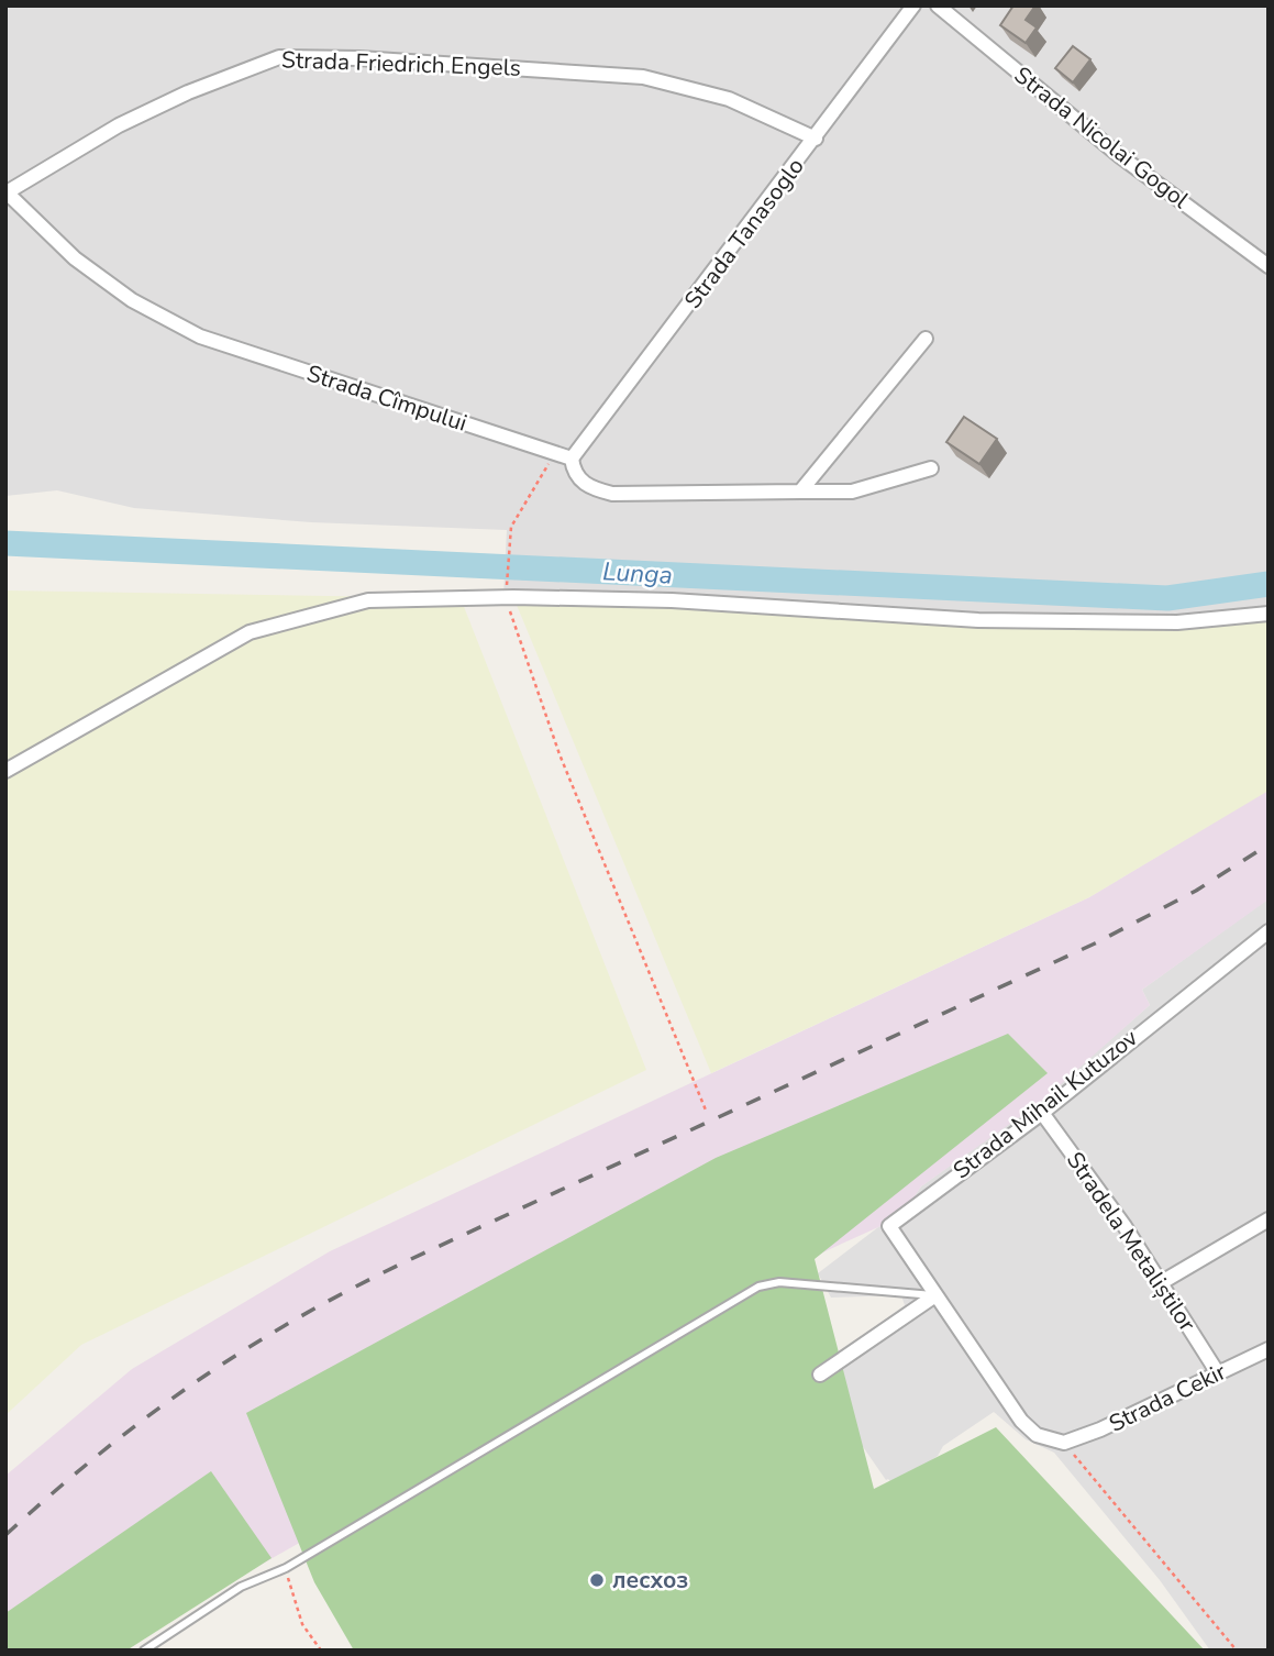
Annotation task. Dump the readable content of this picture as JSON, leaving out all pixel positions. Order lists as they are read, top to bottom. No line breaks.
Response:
{"streets":{"street":["Strada Friedrich Engels","Strada Nicolai Gogol","Strada Tanasoglo","Strada Cîmpului","Strada Mihail Kutuzov","Stradela Metaliștilor","Strada Cekir"]},"crossings":[["Strada Friedrich Engels","Strada Tanasoglo"],["Strada Friedrich Engels","Strada Cîmpului"],["Strada Tanasoglo","Strada Cîmpului"],["Strada Mihail Kutuzov","Stradela Metaliștilor"],["Strada Mihail Kutuzov","Strada Cekir"],["Stradela Metaliștilor","Strada Cekir"]],"water":["Lunga"],"places":["лесхоз"]}
